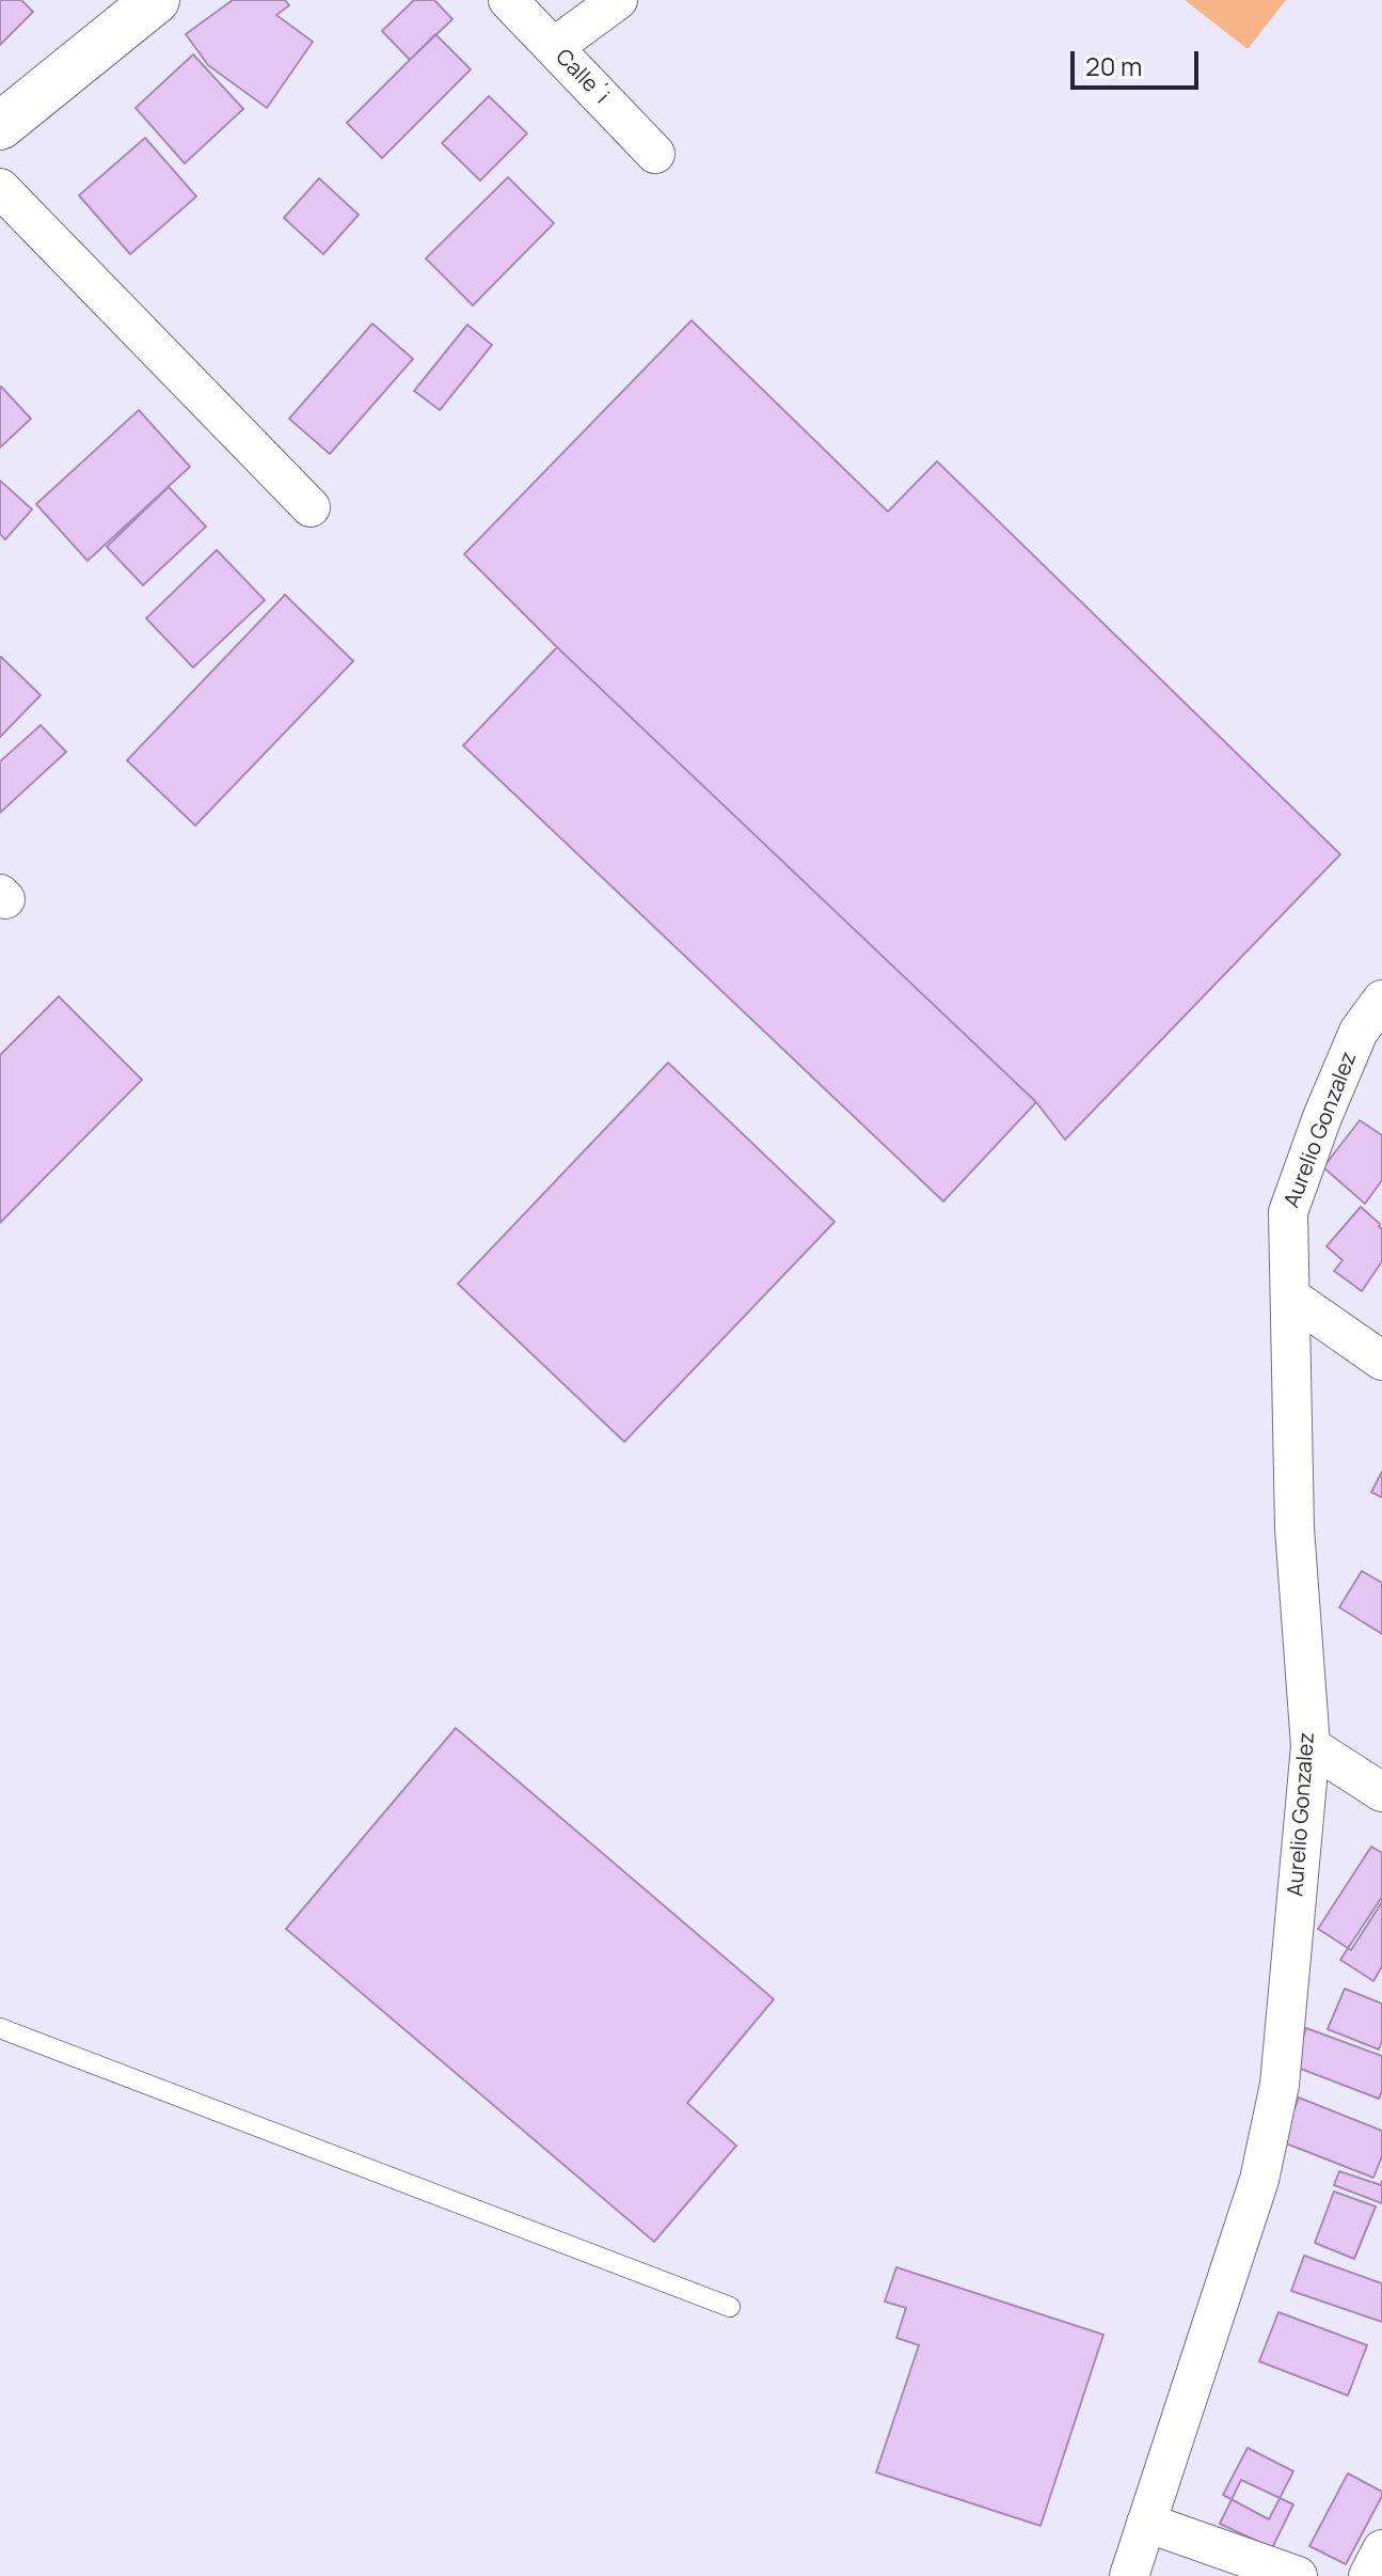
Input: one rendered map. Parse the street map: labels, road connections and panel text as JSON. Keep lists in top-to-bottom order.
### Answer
{
  "streets": {
    "street": ["Calle´i", "Aurelio Gonzalez"]
  },
  "scale_bar": "20 m"
}
